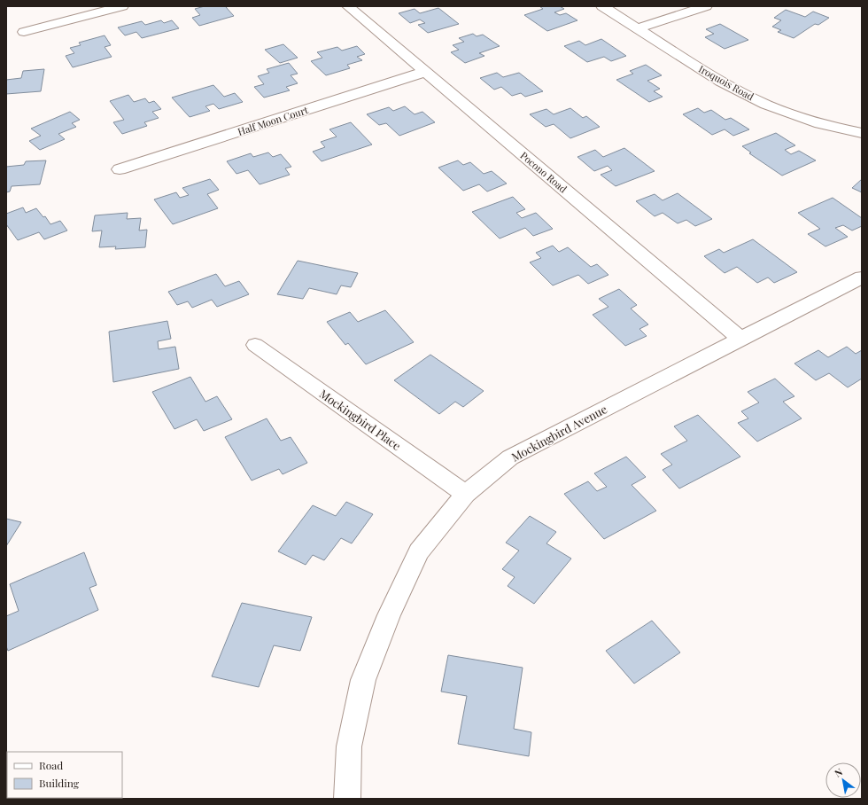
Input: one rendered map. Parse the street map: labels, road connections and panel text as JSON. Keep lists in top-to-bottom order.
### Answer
{
  "streets": {
    "street": [
      "Iroquois Road",
      "Half Moon Court",
      "Pocono Road",
      "Mockingbird Place",
      "Mockingbird Avenue"
    ]
  },
  "crossings": [
    ["Half Moon Court", "Pocono Road"],
    ["Pocono Road", "Mockingbird Avenue"],
    ["Mockingbird Place", "Mockingbird Avenue"]
  ],
  "legend": ["Road", "Building"],
  "north": "top left"
}
